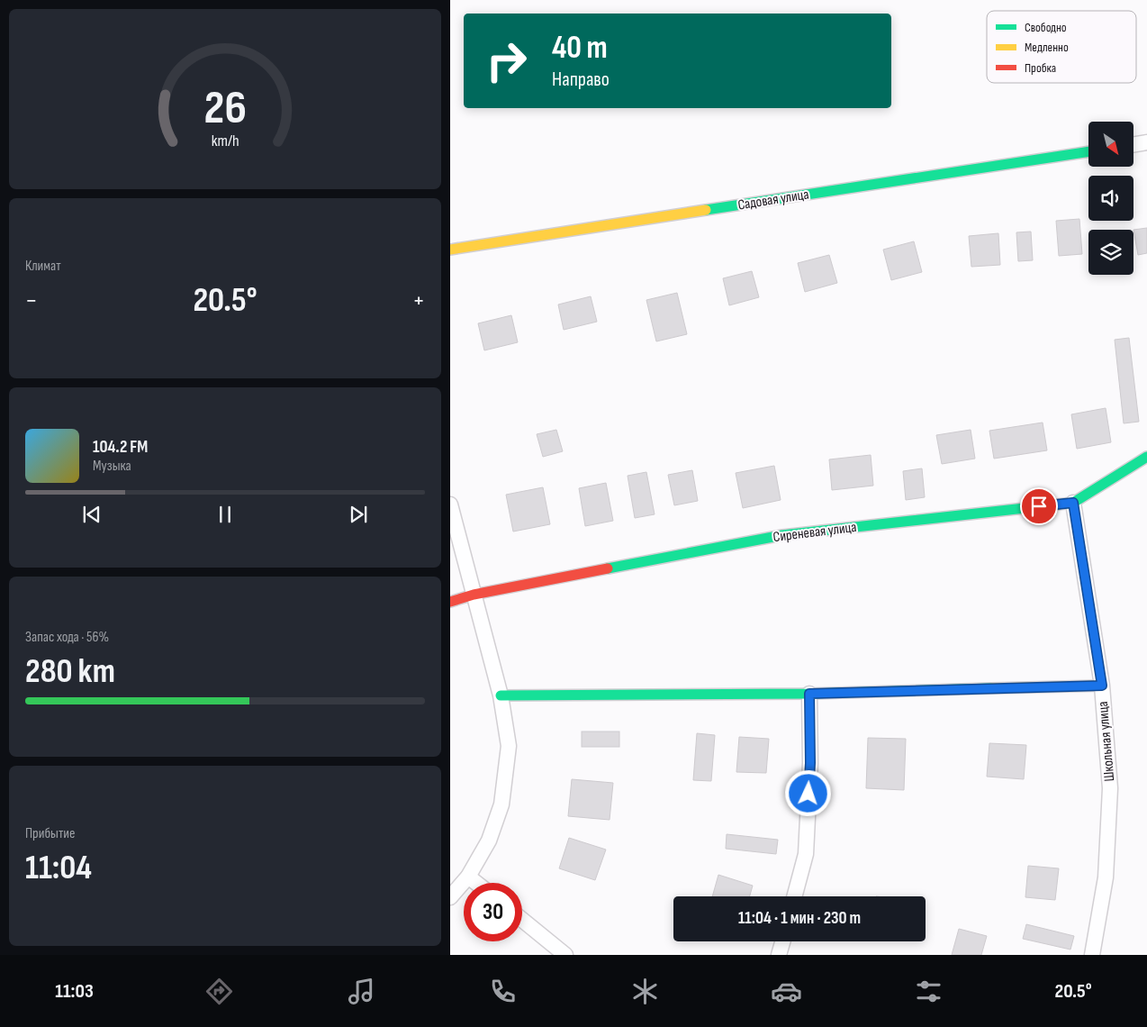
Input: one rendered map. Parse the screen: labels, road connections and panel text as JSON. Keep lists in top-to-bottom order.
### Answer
{
  "streets": {
    "street": ["Садовая улица", "Сиреневая улица", "Школьная улица"]
  },
  "crossings": [
    ["Сиреневая улица", "Школьная улица"]
  ],
  "legend": ["Свободно", "Медленно", "Пробка"],
  "north": "bottom right",
  "page": {
    "turn": ["40 m", "Направо"],
    "tile": [
      "Климат",
      ["Запас хода · 56%", "280 km"],
      ["Прибытие", "11:04"]
    ],
    "heat": ["−", "20.5°", "+"],
    "song": ["104.2 FM", "Музыка"],
    "limit": "30",
    "trip": "11:04 · 1 мин · 230 m",
    "tabs": ["11:03", "20.5°"],
    "gauge": ["26", "km/h"]
  }
}
